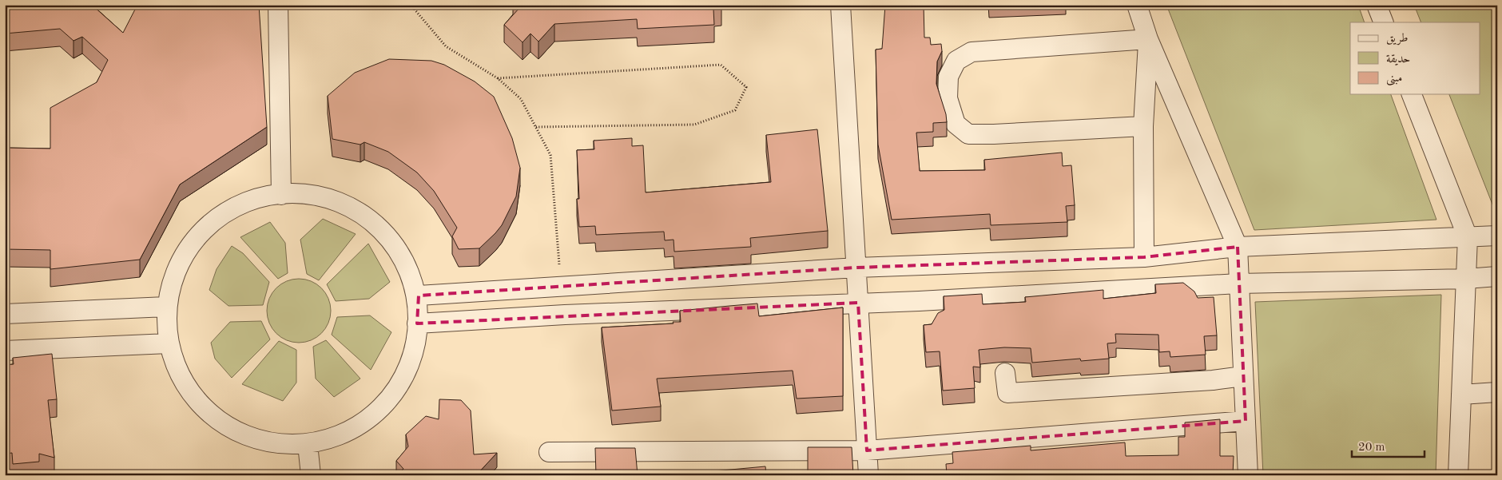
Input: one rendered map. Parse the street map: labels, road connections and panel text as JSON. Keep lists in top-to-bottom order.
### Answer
{
  "legend": ["طريق", "حديقة", "مبنى"],
  "scale_bar": "20 m"
}
